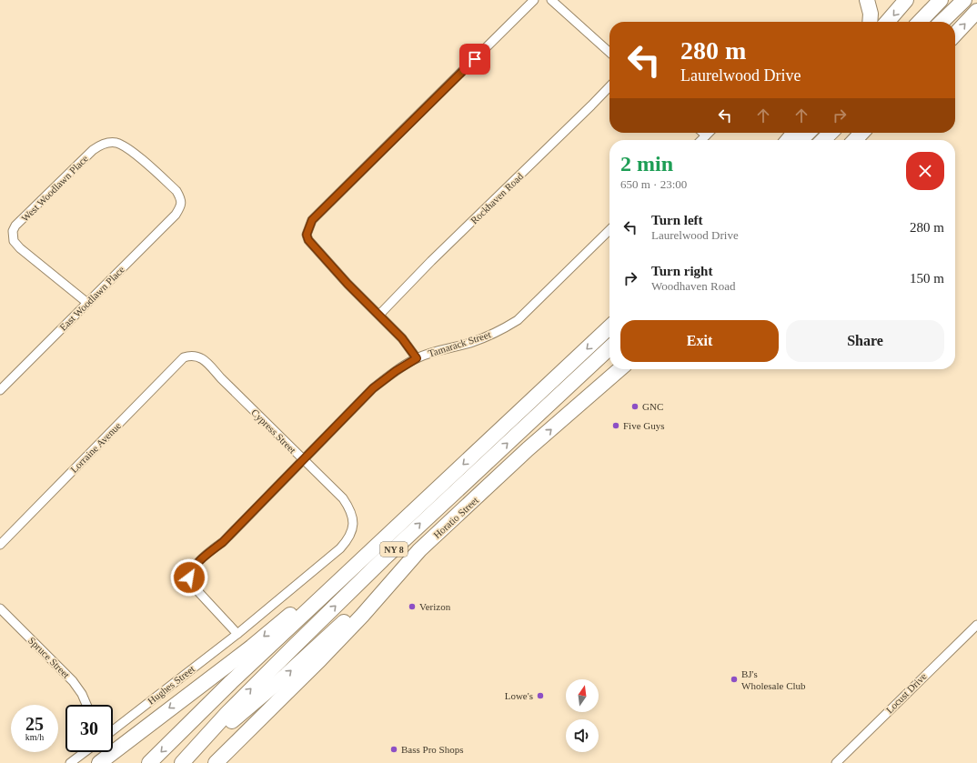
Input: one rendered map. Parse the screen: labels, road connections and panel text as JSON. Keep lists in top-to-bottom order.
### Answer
{
  "streets": {
    "highway": ["Horatio Street", "NY 8"],
    "street": [
      "West Woodlawn Place",
      "Rockhaven Road",
      "East Woodlawn Place",
      "Tamarack Street",
      "Cypress Street",
      "Lorraine Avenue",
      "Spruce Street",
      "Hughes Street",
      "Locust Drive"
    ]
  },
  "crossings": [
    ["West Woodlawn Place", "East Woodlawn Place"],
    ["Tamarack Street", "Cypress Street"],
    ["Tamarack Street", "Hughes Street"],
    ["Cypress Street", "Lorraine Avenue"],
    ["Cypress Street", "Hughes Street"]
  ],
  "places": [
    "GNC",
    "Five Guys",
    "Verizon",
    "BJ's Wholesale Club",
    "Lowe's",
    "Bass Pro Shops"
  ],
  "north": "top",
  "page": {
    "turn": ["280 m", "Laurelwood Drive"],
    "heading": ["2 min", "650 m · 23:00"],
    "list": [
      {
        "name": "Turn left",
        "note": "Laurelwood Drive",
        "value": "280 m"
      },
      {
        "name": "Turn right",
        "note": "Woodhaven Road",
        "value": "150 m"
      }
    ],
    "buttons": ["Exit", "Share"],
    "speed": "25 km/h",
    "limit": "30"
  }
}
